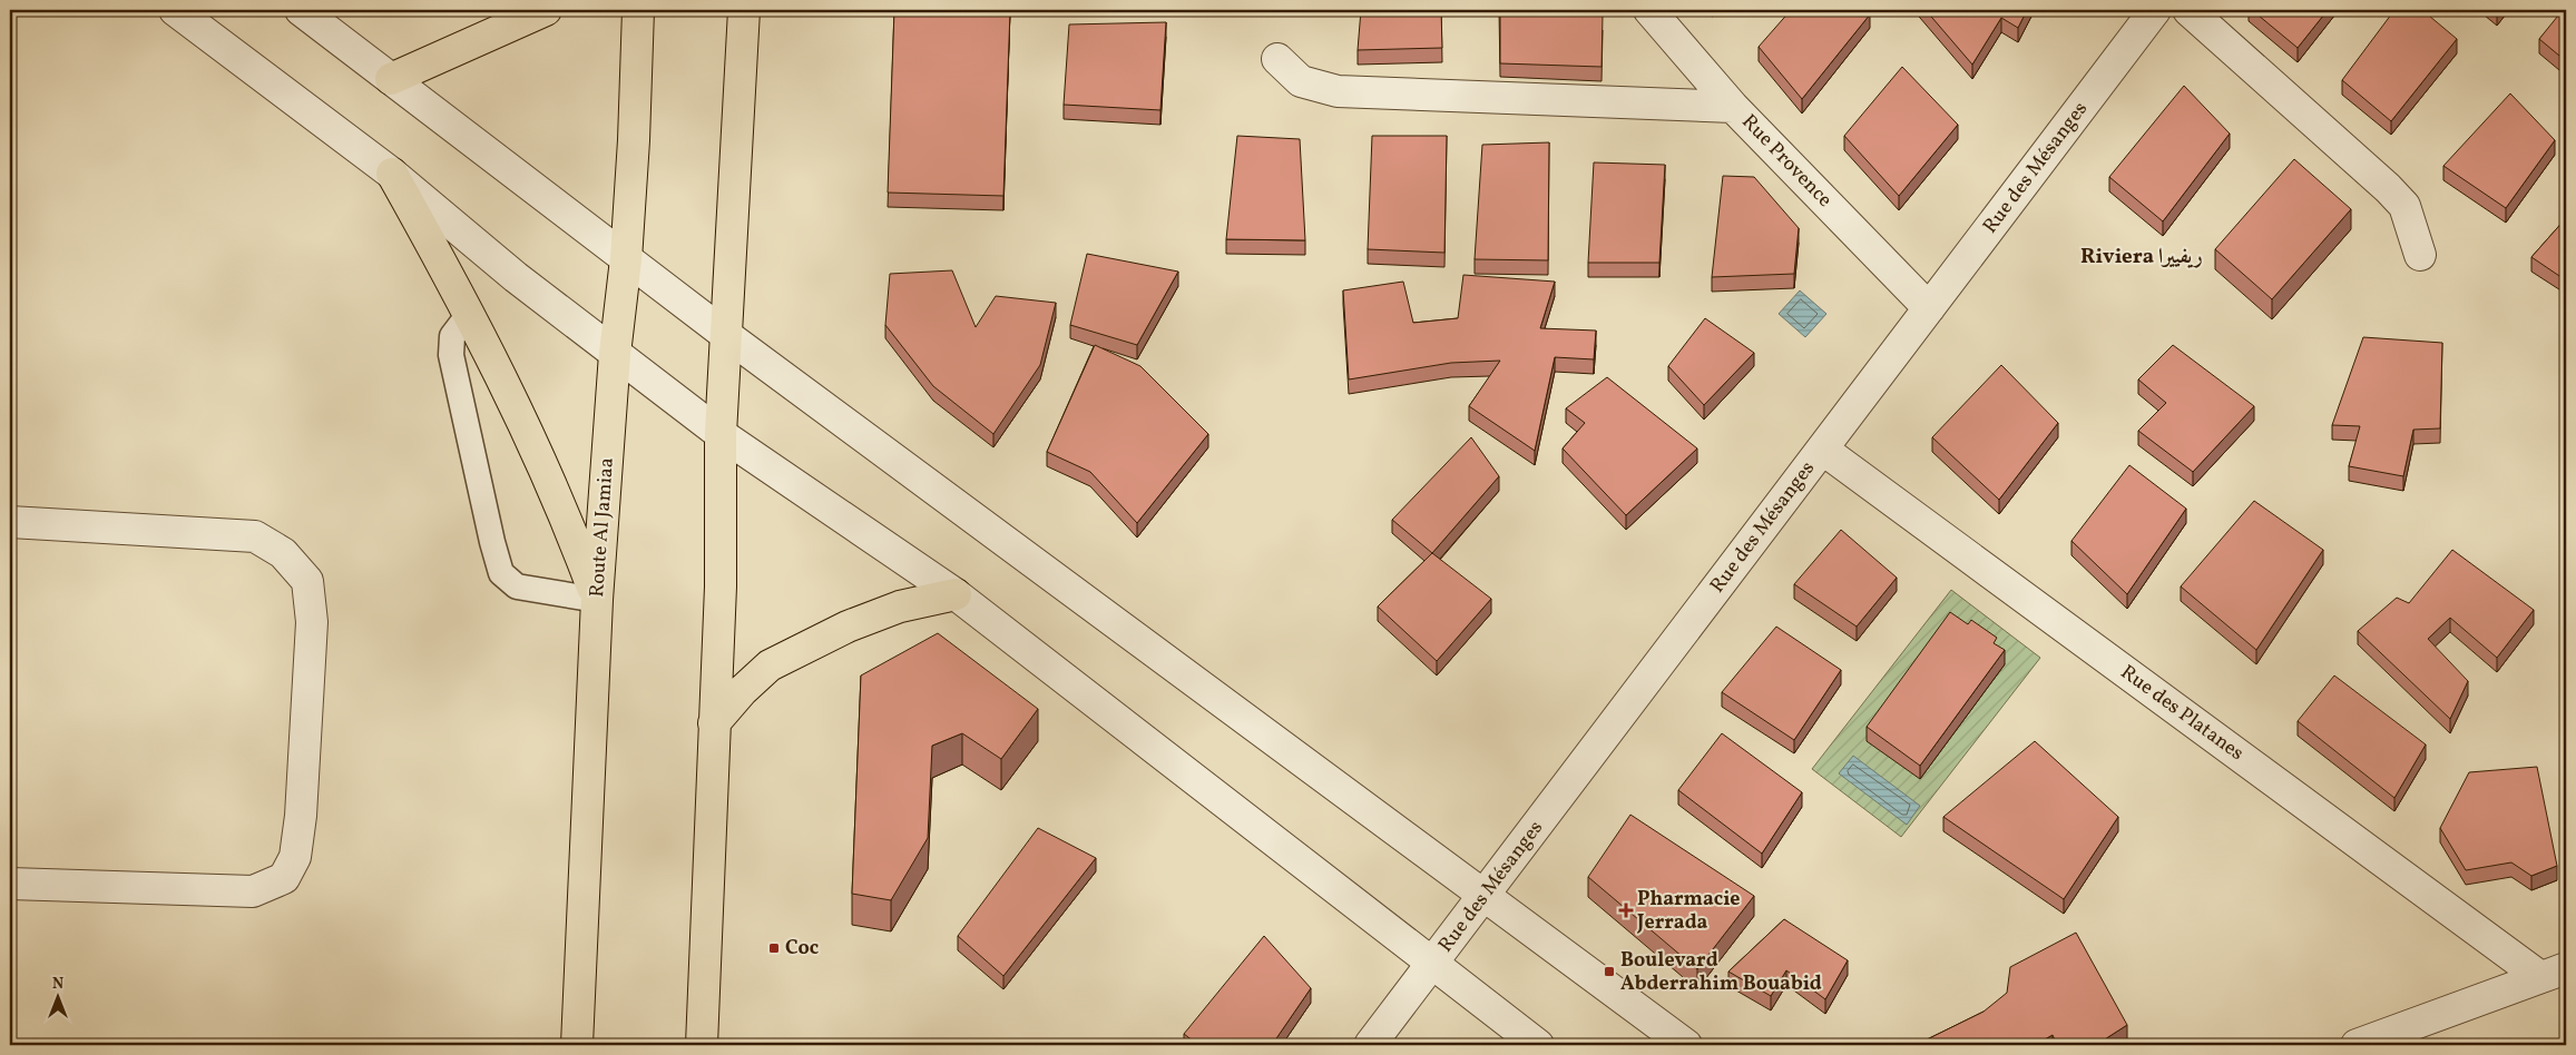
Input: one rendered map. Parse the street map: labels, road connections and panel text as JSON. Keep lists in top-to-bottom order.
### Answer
{
  "streets": {
    "main road": ["Route Al Jamiaa"],
    "street": ["Rue Provence", "Rue des Mésanges", "Rue des Platanes"]
  },
  "crossings": [
    ["Rue Provence", "Rue des Mésanges"],
    ["Rue des Mésanges", "Rue des Platanes"]
  ],
  "districts": ["Riviera ريفييرا"],
  "places": {
    "health": ["Pharmacie Jerrada"],
    "transit": ["Coc", "Boulevard Abderrahim Bouabid"]
  },
  "north": "top"
}
